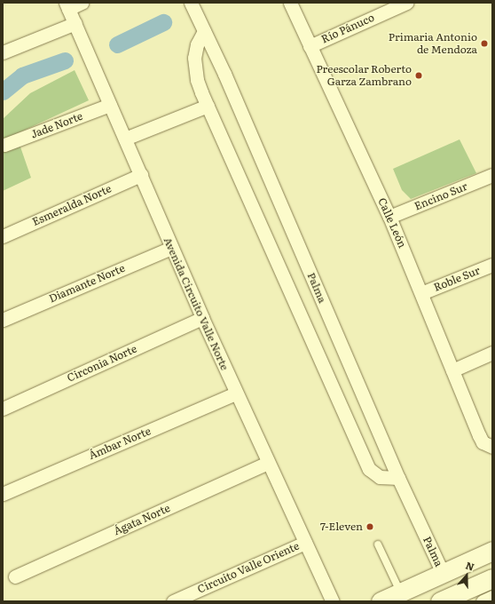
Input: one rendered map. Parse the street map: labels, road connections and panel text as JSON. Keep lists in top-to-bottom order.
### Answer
{
  "streets": {
    "street": [
      "Río Pánuco",
      "Jade Norte",
      "Encino Sur",
      "Esmeralda Norte",
      "Calle León",
      "Roble Sur",
      "Diamante Norte",
      "Palma",
      "Avenida Circuito Valle Norte",
      "Circonia Norte",
      "Ámbar Norte",
      "Ágata Norte",
      "Circuito Valle Oriente"
    ]
  },
  "crossings": [
    ["Río Pánuco", "Calle León"],
    ["Jade Norte", "Avenida Circuito Valle Norte"],
    ["Encino Sur", "Calle León"],
    ["Esmeralda Norte", "Avenida Circuito Valle Norte"],
    ["Calle León", "Roble Sur"],
    ["Diamante Norte", "Avenida Circuito Valle Norte"],
    ["Avenida Circuito Valle Norte", "Circonia Norte"],
    ["Avenida Circuito Valle Norte", "Ámbar Norte"],
    ["Avenida Circuito Valle Norte", "Ágata Norte"],
    ["Avenida Circuito Valle Norte", "Circuito Valle Oriente"]
  ],
  "places": ["Primaria Antonio de Mendoza", "Preescolar Roberto Garza Zambrano", "7-Eleven"],
  "north": "top"
}
